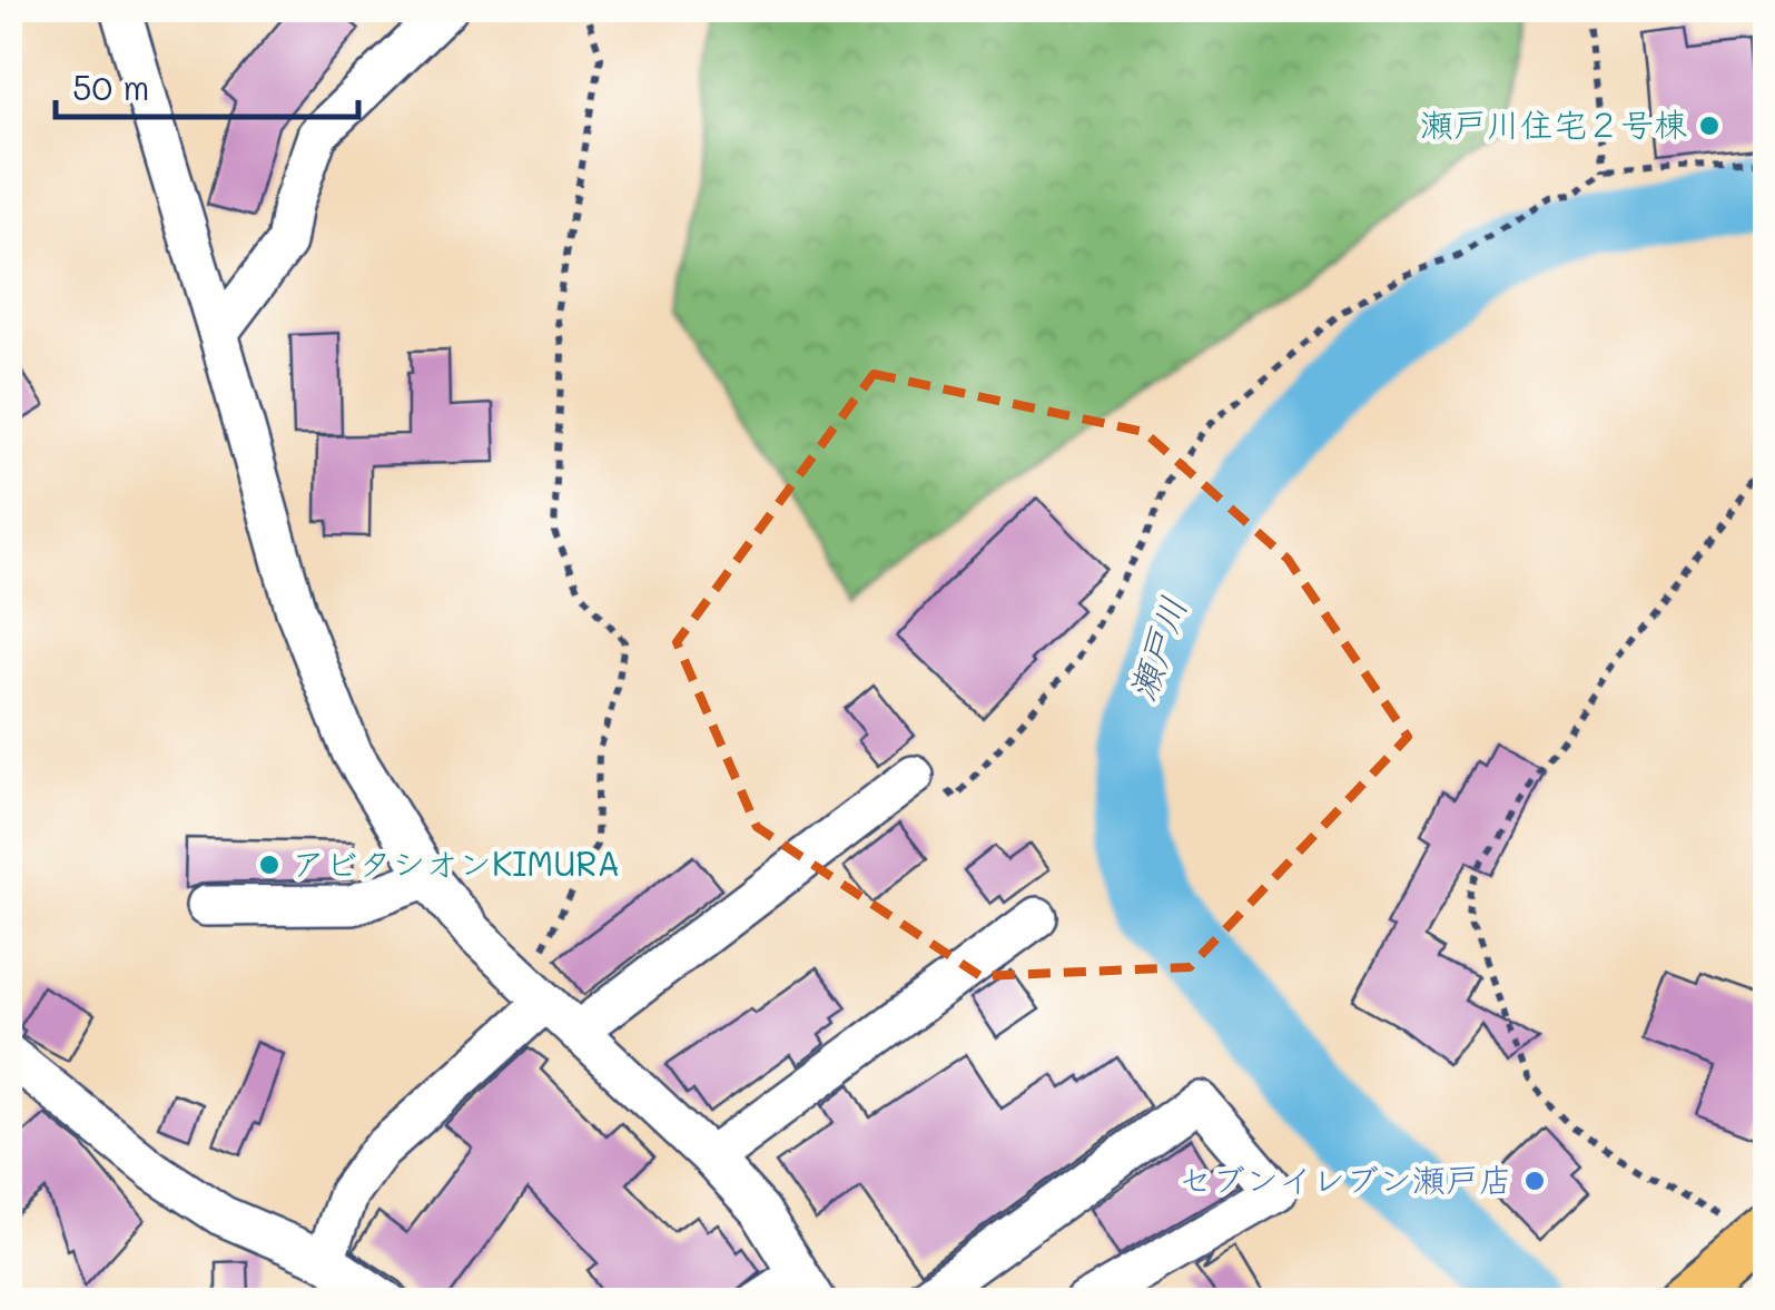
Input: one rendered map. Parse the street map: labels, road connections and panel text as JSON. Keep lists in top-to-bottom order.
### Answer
{
  "water": ["瀬戸川"],
  "places": ["瀬戸川住宅２号棟", "アビタシオンKIMURA", "セブンイレブン瀬戸店"],
  "scale_bar": "50 m"
}
